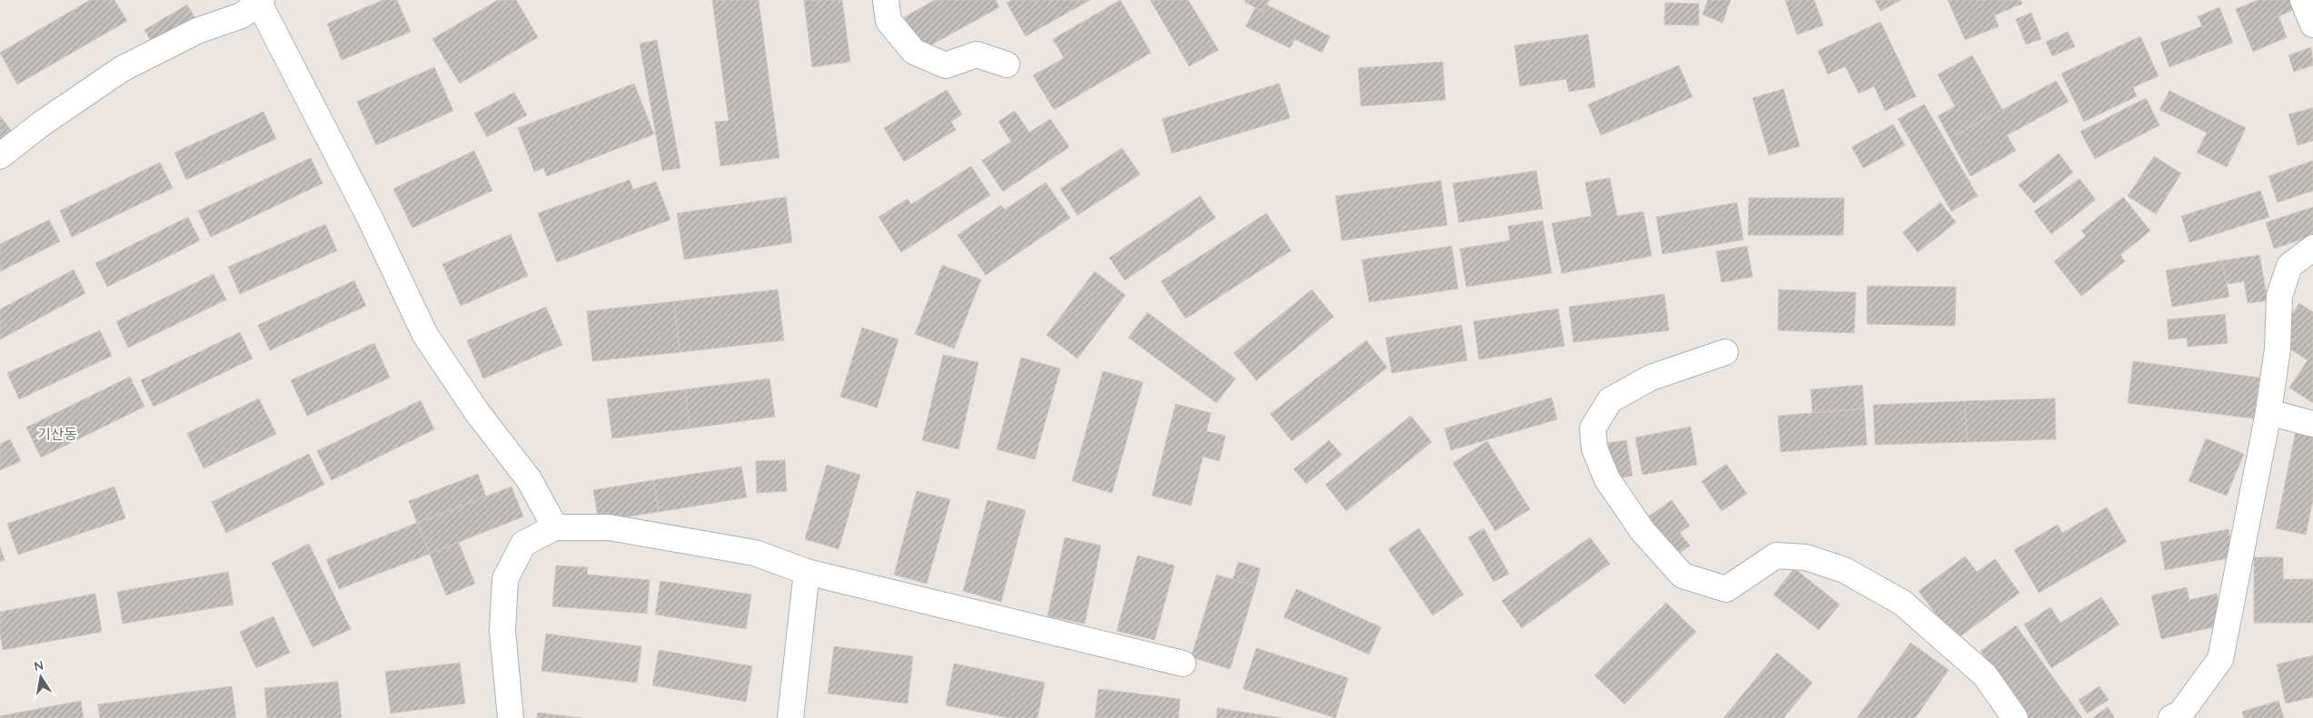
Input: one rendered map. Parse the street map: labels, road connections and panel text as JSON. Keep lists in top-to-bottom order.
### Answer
{
  "districts": ["기산동"],
  "north": "top"
}
